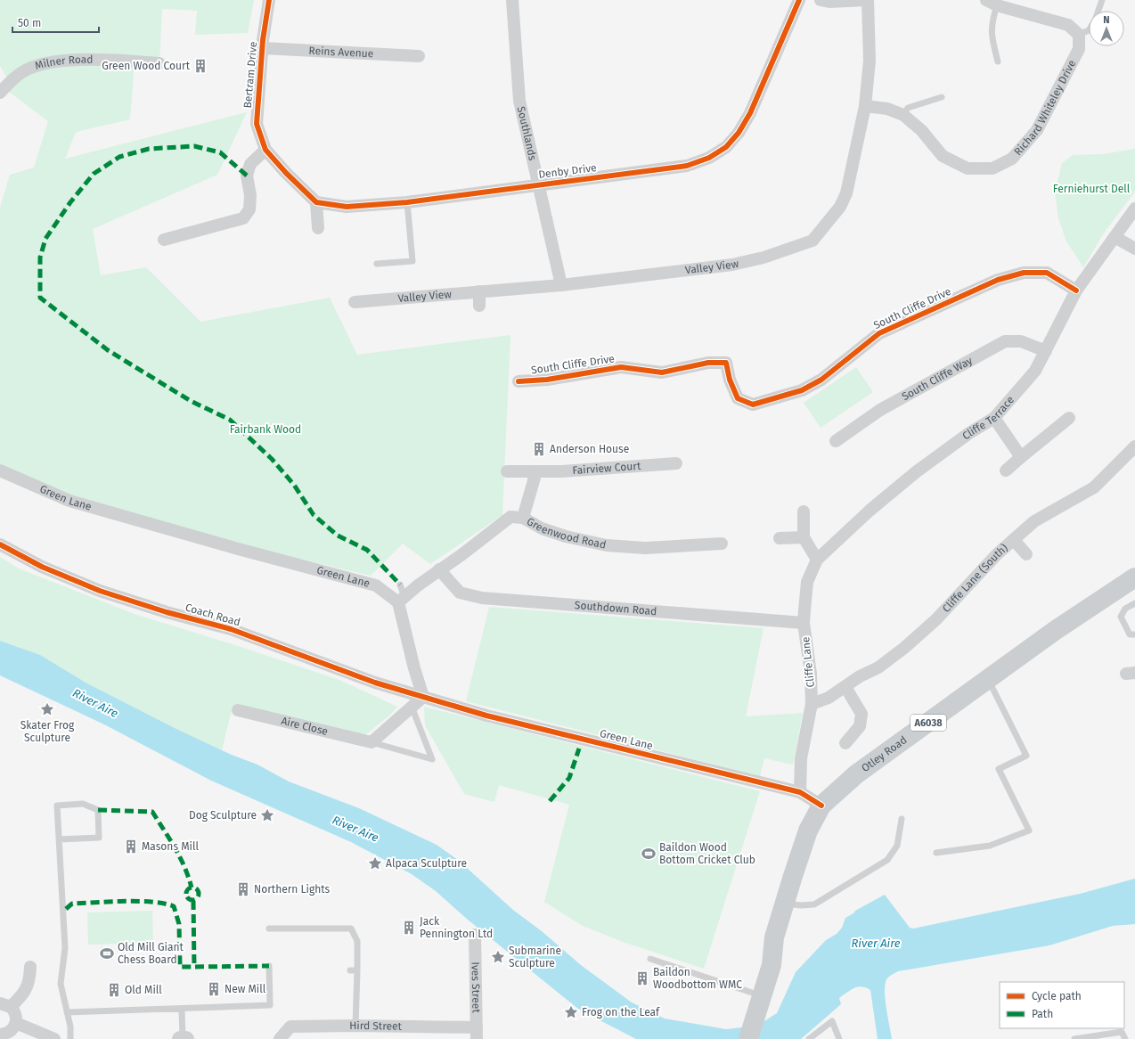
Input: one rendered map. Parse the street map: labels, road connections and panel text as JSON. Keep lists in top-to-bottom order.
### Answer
{
  "streets": {
    "main road": ["A6038", "Otley Road"],
    "street": [
      "Reins Avenue",
      "Milner Road",
      "Bertram Drive",
      "Richard Whiteley Drive",
      "Southlands",
      "Denby Drive",
      "Valley View",
      "South Cliffe Drive",
      "South Cliffe Way",
      "Cliffe Terrace",
      "Fairview Court",
      "Green Lane",
      "Greenwood Road",
      "Cliffe Lane (South)",
      "Southdown Road",
      "Coach Road",
      "Cliffe Lane",
      "Aire Close",
      "Ives Street",
      "Hird Street"
    ]
  },
  "crossings": [
    ["Reins Avenue", "Bertram Drive"],
    ["Richard Whiteley Drive", "Valley View"],
    ["Southlands", "Denby Drive"],
    ["Southlands", "Valley View"],
    ["South Cliffe Drive", "Cliffe Terrace"],
    ["South Cliffe Way", "Cliffe Terrace"],
    ["Cliffe Terrace", "Cliffe Lane"],
    ["Green Lane", "Greenwood Road"],
    ["Green Lane", "Coach Road"],
    ["Green Lane", "Cliffe Lane"],
    ["Green Lane", "Otley Road"],
    ["Greenwood Road", "Southdown Road"],
    ["Cliffe Lane (South)", "Cliffe Lane"],
    ["Southdown Road", "Cliffe Lane"],
    ["Ives Street", "Hird Street"]
  ],
  "water": ["River Aire"],
  "parks": ["Ferniehurst Dell", "Fairbank Wood"],
  "places": {
    "building": [
      "Green Wood Court",
      "Anderson House",
      "Masons Mill",
      "Northern Lights",
      "Jack Pennington Ltd",
      "Baildon Woodbottom WMC",
      "New Mill",
      "Old Mill"
    ],
    "place": [
      "Skater Frog Sculpture",
      "Dog Sculpture",
      "Alpaca Sculpture",
      "Submarine Sculpture",
      "Frog on the Leaf"
    ],
    "sports": ["Baildon Wood Bottom Cricket Club", "Old Mill Giant Chess Board"]
  },
  "legend": ["Cycle path", "Path"],
  "scale_bar": "50 m",
  "north": "top"
}
